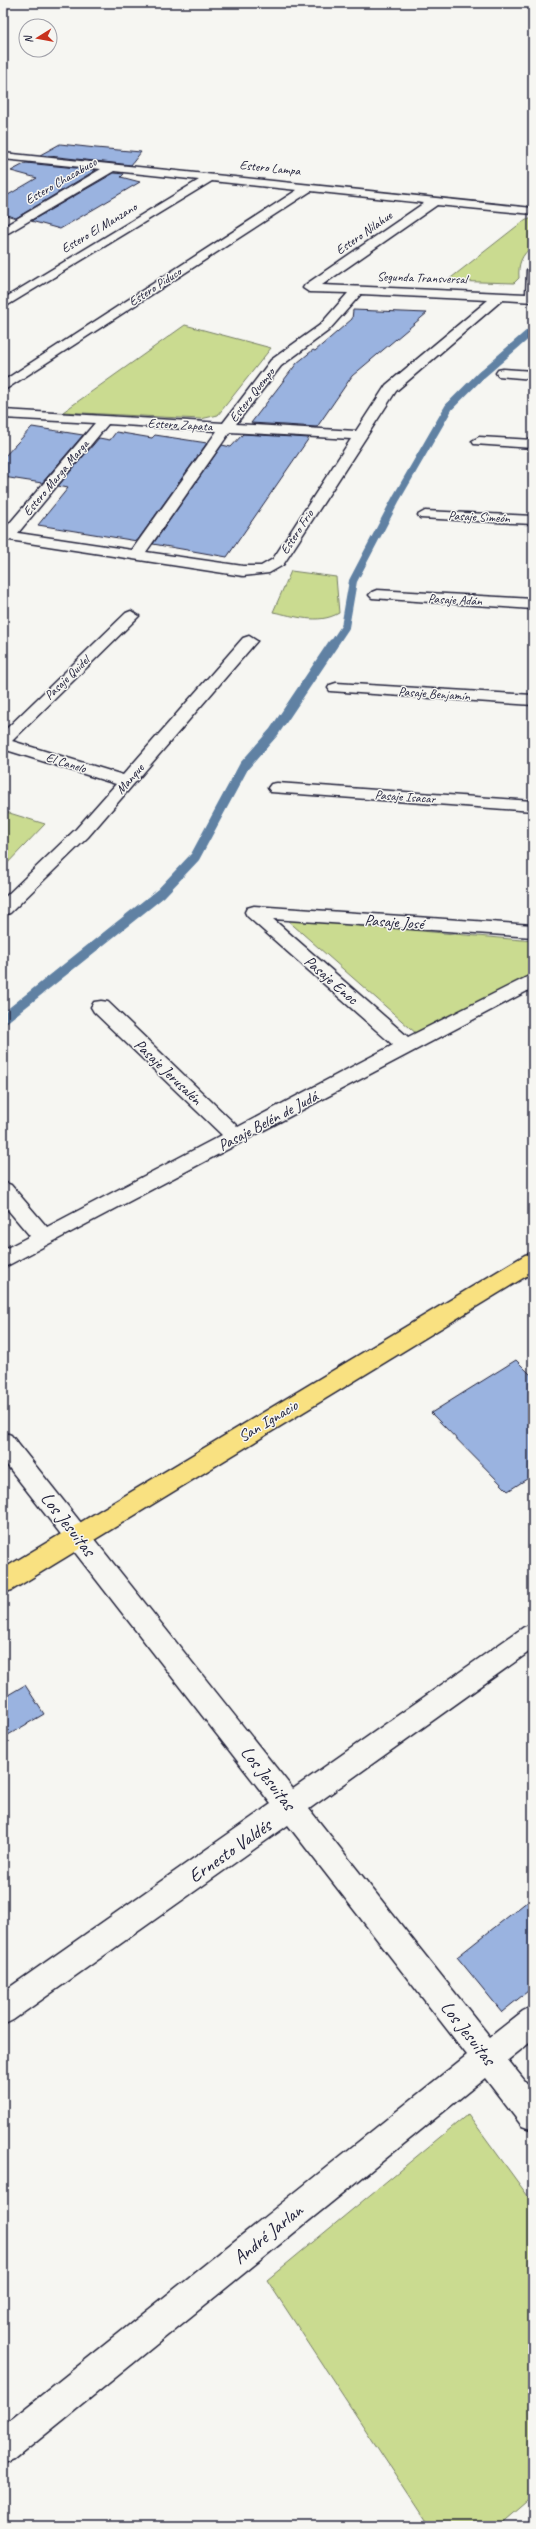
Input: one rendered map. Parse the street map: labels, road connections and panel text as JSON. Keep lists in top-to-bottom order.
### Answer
{
  "streets": {
    "main road": ["San Ignacio"],
    "street": [
      "Estero Lampa",
      "Estero Chacabuco",
      "Estero El Manzano",
      "Estero Nilahue",
      "Segunda Transversal",
      "Estero Piduco",
      "Estero Quempo",
      "Estero Zapata",
      "Estero Marga Marga",
      "Pasaje Simeón",
      "Estero Frio",
      "Pasaje Adán",
      "Pasaje Quidel",
      "Pasaje Benjamín",
      "El Canelo",
      "Manque",
      "Pasaje Isacar",
      "Pasaje José",
      "Pasaje Enoc",
      "Pasaje Jerusalén",
      "Pasaje Belén de Judá",
      "Los Jesuitas",
      "Ernesto Valdés",
      "André Jarlan"
    ]
  },
  "crossings": [
    ["Estero Lampa", "Estero Chacabuco"],
    ["Estero Lampa", "Estero El Manzano"],
    ["Estero Lampa", "Estero Nilahue"],
    ["Estero Lampa", "Estero Piduco"],
    ["Estero Nilahue", "Segunda Transversal"],
    ["Segunda Transversal", "Estero Quempo"],
    ["Segunda Transversal", "Estero Frio"],
    ["Estero Quempo", "Estero Zapata"],
    ["Estero Quempo", "Estero Frio"],
    ["Estero Zapata", "Estero Marga Marga"],
    ["Estero Zapata", "Estero Frio"],
    ["Estero Marga Marga", "Estero Frio"],
    ["El Canelo", "Manque"],
    ["Pasaje José", "Pasaje Enoc"],
    ["Pasaje Enoc", "Pasaje Belén de Judá"],
    ["Pasaje Jerusalén", "Pasaje Belén de Judá"],
    ["San Ignacio", "Los Jesuitas"],
    ["Los Jesuitas", "Ernesto Valdés"],
    ["Los Jesuitas", "André Jarlan"]
  ],
  "north": "left"
}
